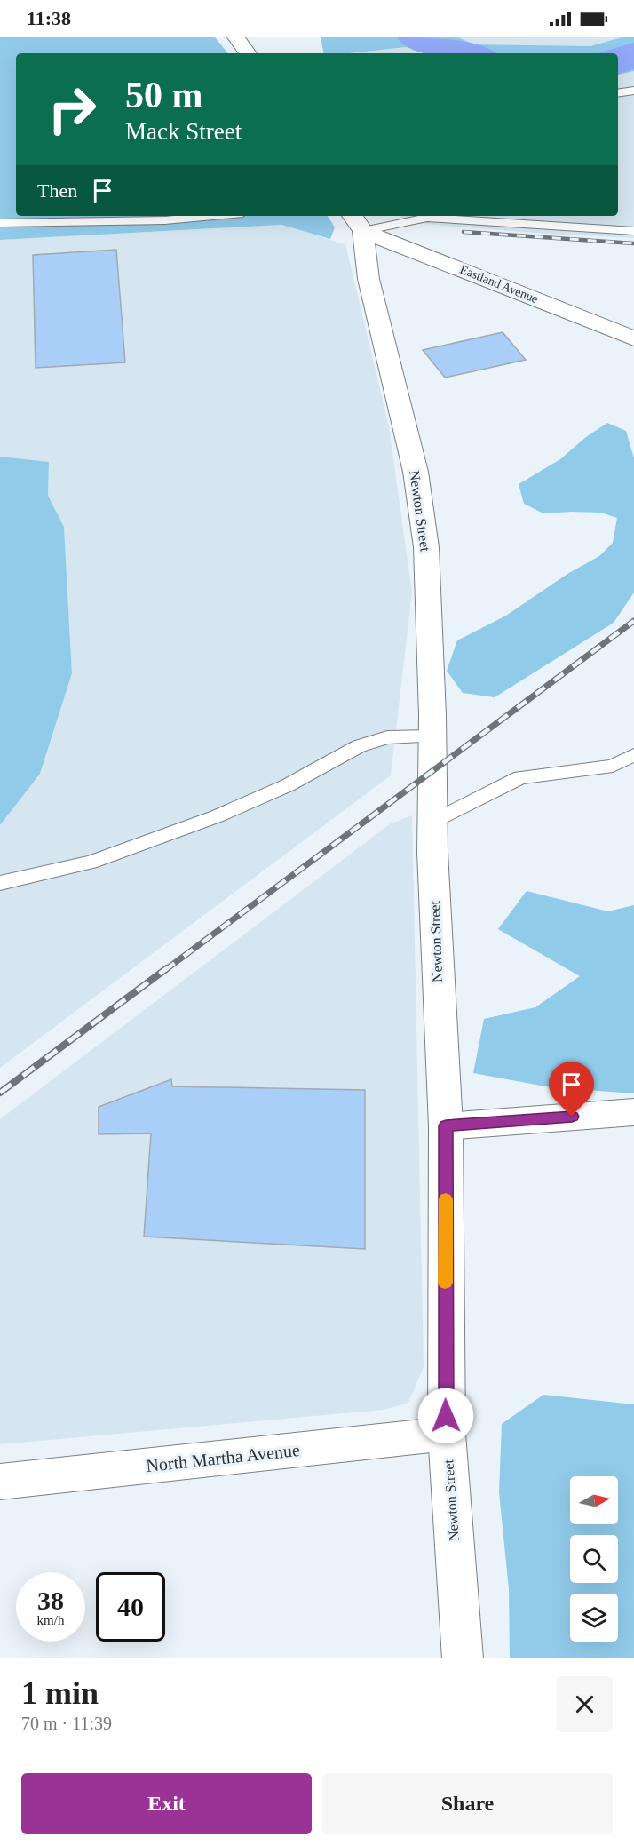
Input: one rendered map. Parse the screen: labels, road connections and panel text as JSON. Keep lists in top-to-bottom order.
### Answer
{
  "streets": {
    "street": ["Eastland Avenue", "Newton Street", "North Martha Avenue"]
  },
  "crossings": [
    ["Eastland Avenue", "Newton Street"],
    ["Newton Street", "North Martha Avenue"]
  ],
  "north": "right",
  "page": {
    "status": "11:38",
    "turn": ["50 m", "Mack Street"],
    "then": "Then",
    "speed": "38 km/h",
    "limit": "40",
    "heading": ["1 min", "70 m · 11:39"],
    "buttons": ["Exit", "Share"]
  }
}
